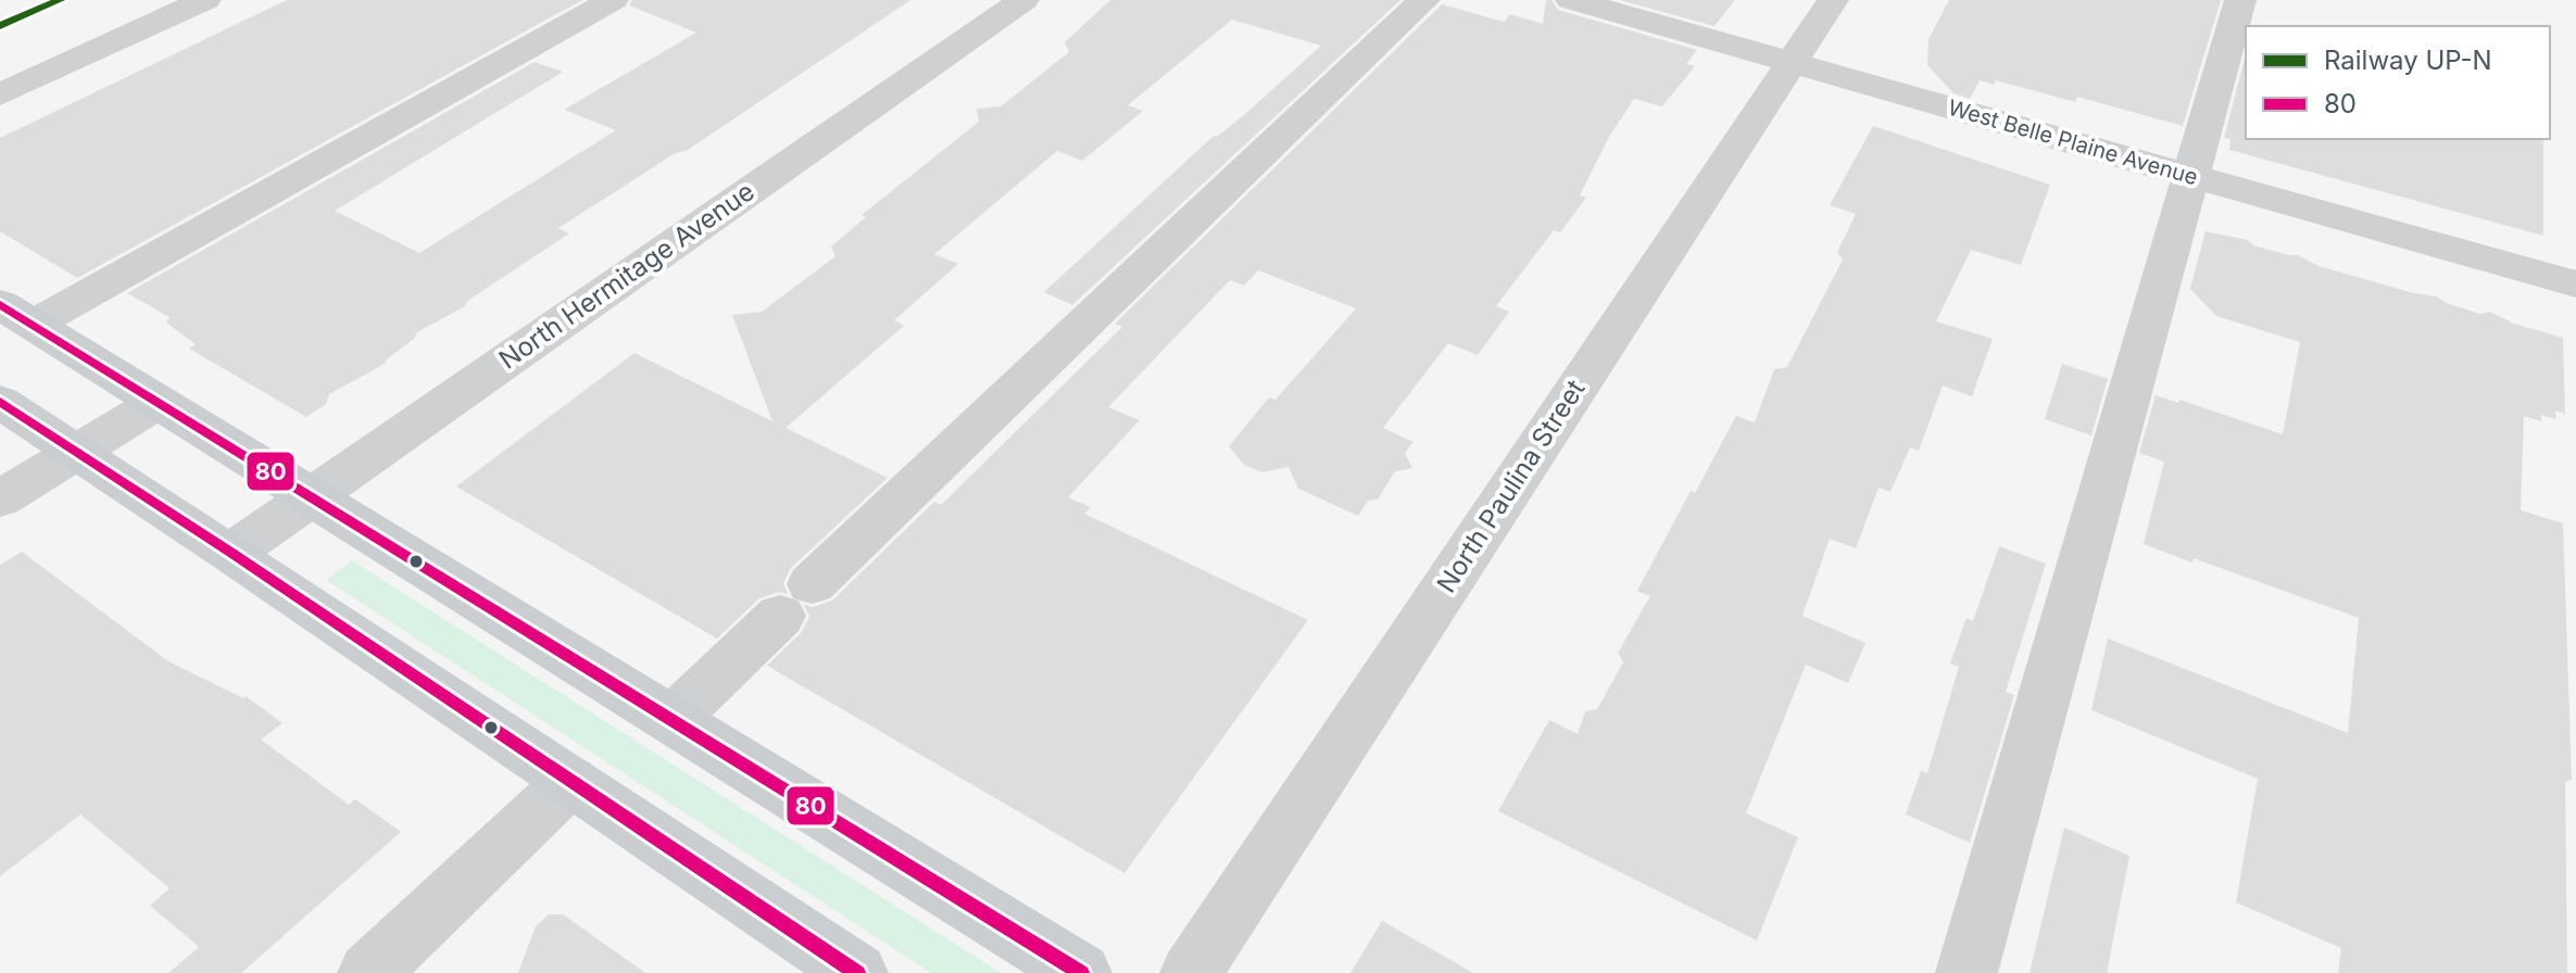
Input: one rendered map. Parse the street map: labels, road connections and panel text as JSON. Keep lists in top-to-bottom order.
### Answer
{
  "streets": {
    "street": ["West Belle Plaine Avenue", "North Hermitage Avenue", "North Paulina Street"]
  },
  "crossings": [
    ["West Belle Plaine Avenue", "North Paulina Street"]
  ],
  "lines": ["rail line UP-N", "transit line 80"],
  "legend": ["Railway UP-N", "80"]
}
